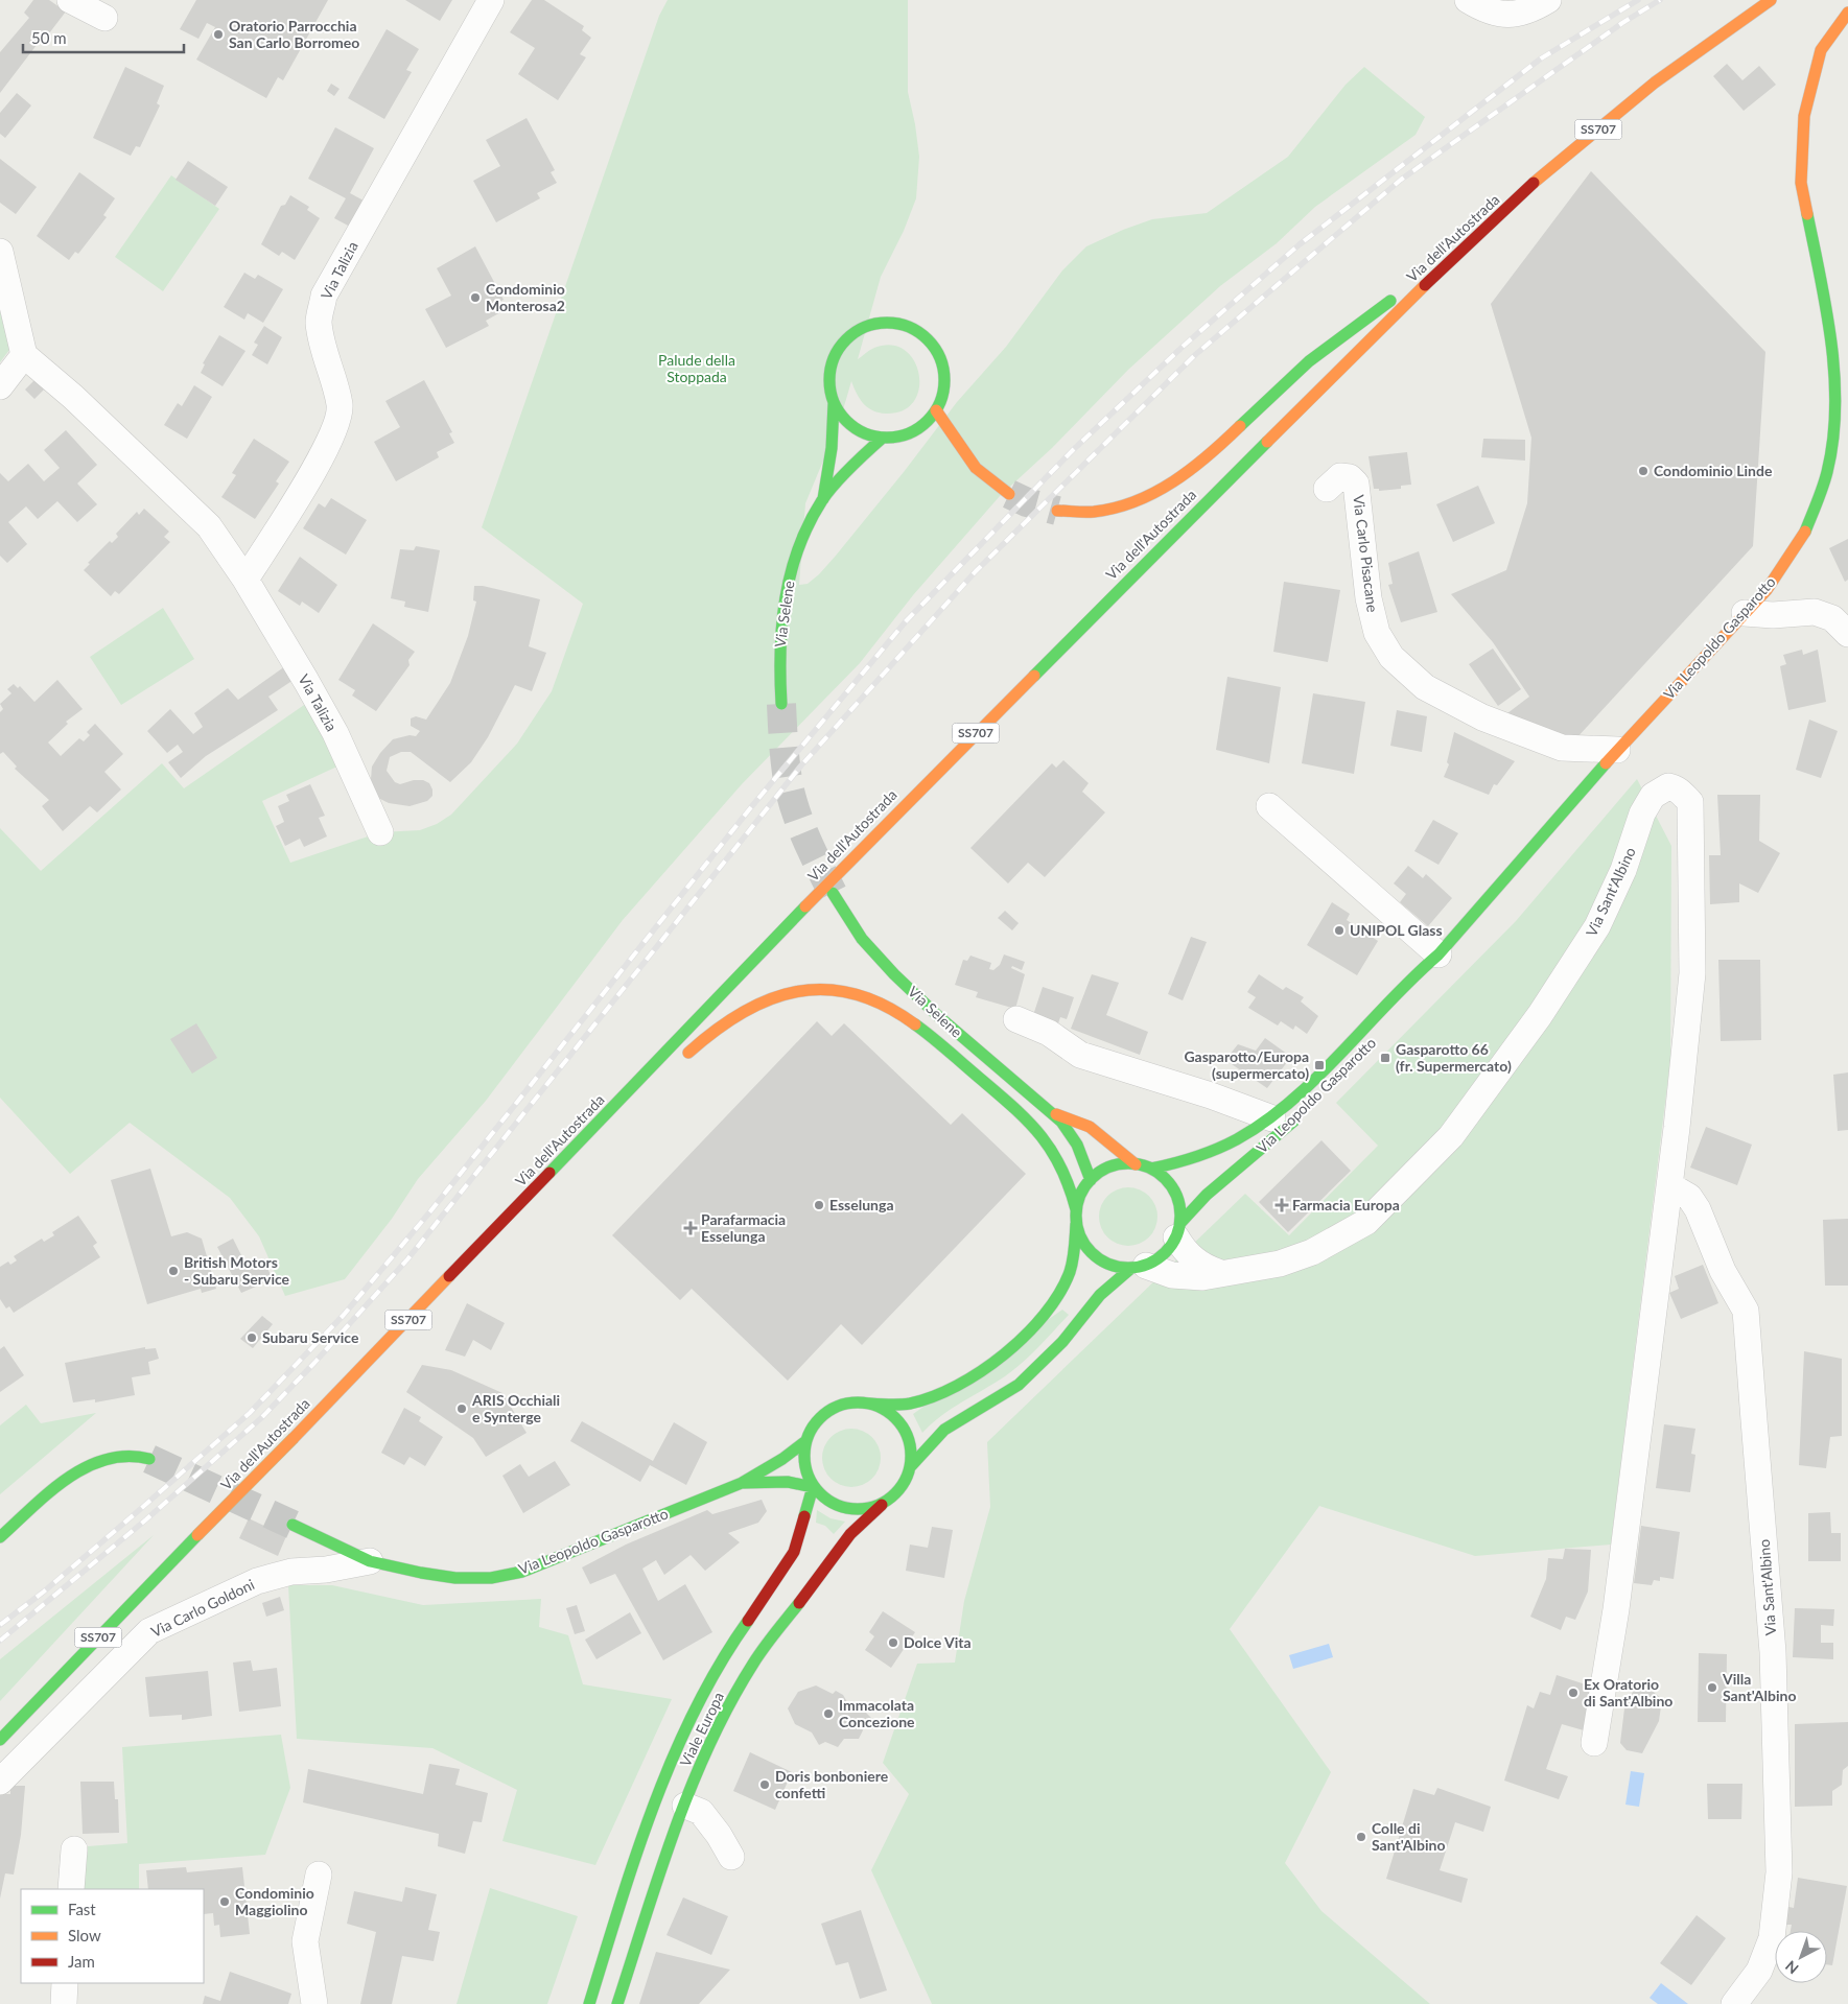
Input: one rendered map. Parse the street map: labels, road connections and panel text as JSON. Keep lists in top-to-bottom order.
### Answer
{
  "streets": {
    "main road": [
      "SS707",
      "Via dell'Autostrada",
      "Via Selene",
      "Via Leopoldo Gasparotto",
      "Viale Europa"
    ],
    "street": [
      "Via Talizia",
      "Via Carlo Pisacane",
      "Via Sant'Albino",
      "Via Carlo Goldoni"
    ]
  },
  "crossings": [
    ["Via Carlo Pisacane", "Via Leopoldo Gasparotto"],
    ["Via Selene", "Via Leopoldo Gasparotto"],
    ["Via Selene", "Via Sant'Albino"],
    ["Via Leopoldo Gasparotto", "Via Sant'Albino"],
    ["Via Leopoldo Gasparotto", "Via Carlo Goldoni"],
    ["Via Leopoldo Gasparotto", "Viale Europa"]
  ],
  "parks": ["Palude della Stoppada"],
  "places": {
    "other": [
      "Oratorio Parrocchia San Carlo Borromeo",
      "Condominio Monterosa2",
      "Condominio Linde",
      "UNIPOL Glass",
      "Esselunga",
      "British Motors - Subaru Service",
      "Subaru Service",
      "ARIS Occhiali e Synterge",
      "Dolce Vita",
      "Villa Sant'Albino",
      "Ex Oratorio di Sant'Albino",
      "Immacolata Concezione",
      "Doris bonboniere confetti",
      "Colle di Sant'Albino",
      "Condominio Maggiolino"
    ],
    "transit": ["Gasparotto 66 (fr. Supermercato)", "Gasparotto/Europa (supermercato)"],
    "health": ["Farmacia Europa", "Parafarmacia Esselunga"]
  },
  "legend": ["Fast", "Slow", "Jam"],
  "scale_bar": "50 m",
  "north": "bottom left"
}
